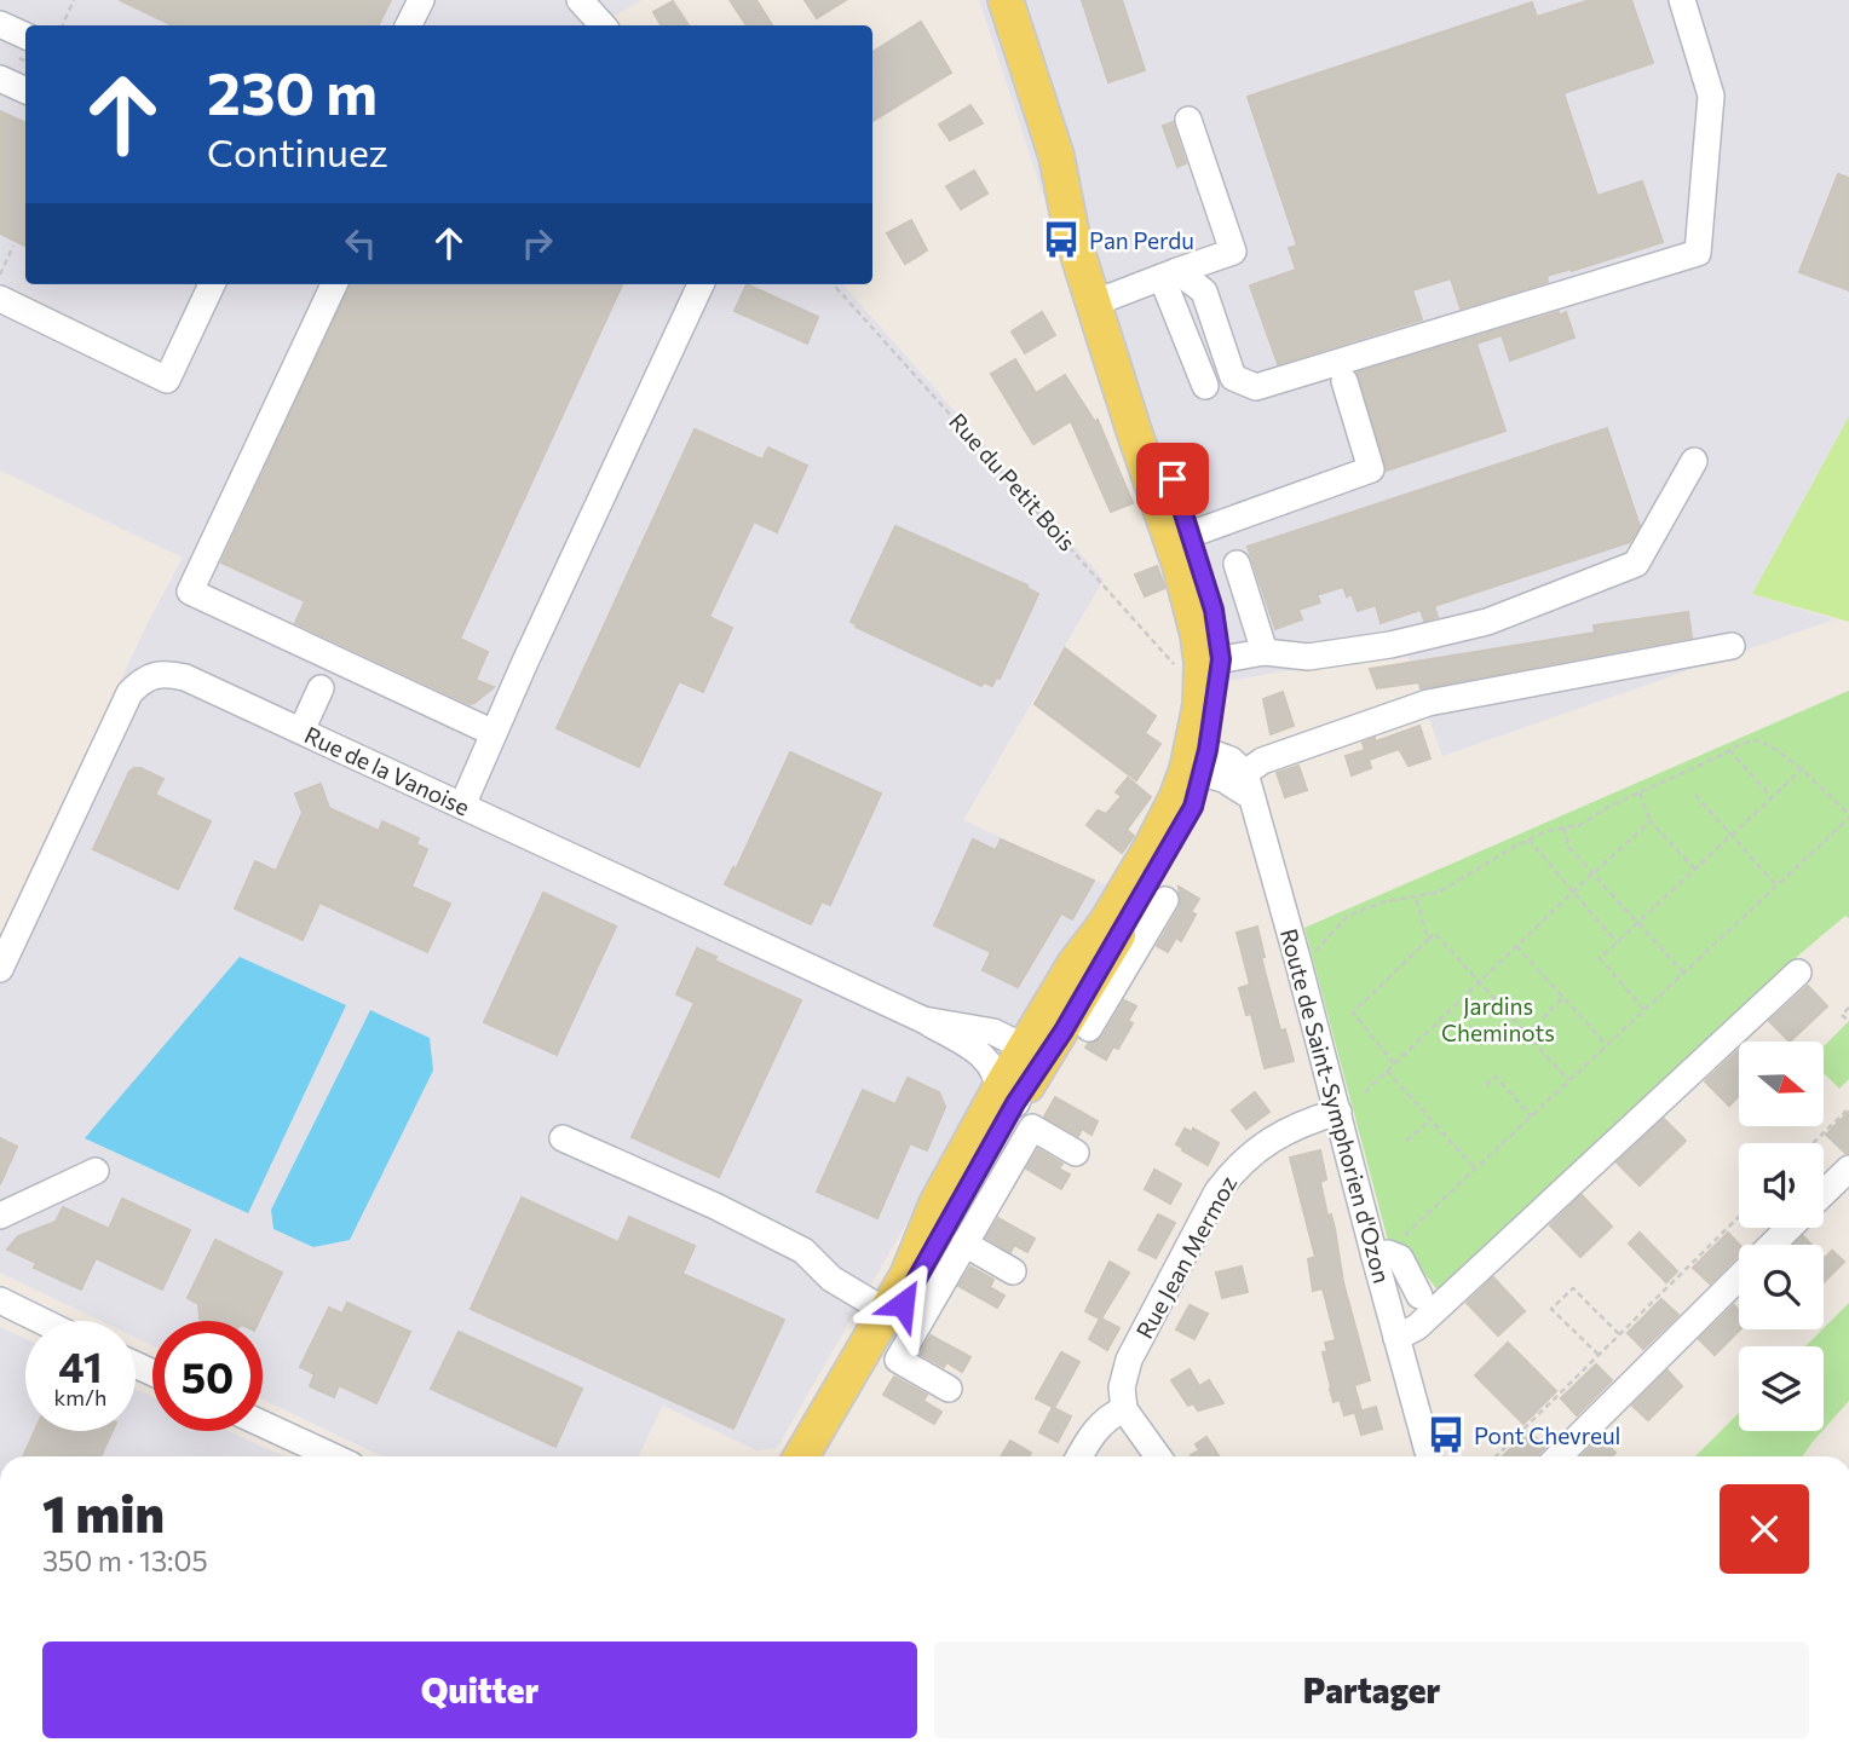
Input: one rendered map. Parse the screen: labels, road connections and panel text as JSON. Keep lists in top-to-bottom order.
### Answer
{
  "streets": {
    "street": ["Rue de la Vanoise", "Route de Saint-Symphorien d'Ozon", "Rue Jean Mermoz"],
    "path": ["Rue du Petit Bois"]
  },
  "crossings": [
    ["Route de Saint-Symphorien d'Ozon", "Rue Jean Mermoz"]
  ],
  "parks": ["Jardins Cheminots"],
  "places": {
    "bus stop": ["Pan Perdu", "Pont Chevreul"]
  },
  "north": "right",
  "page": {
    "turn": ["230 m", "Continuez"],
    "speed": "41 km/h",
    "limit": "50",
    "heading": ["1 min", "350 m · 13:05"],
    "buttons": ["Quitter", "Partager"]
  }
}
